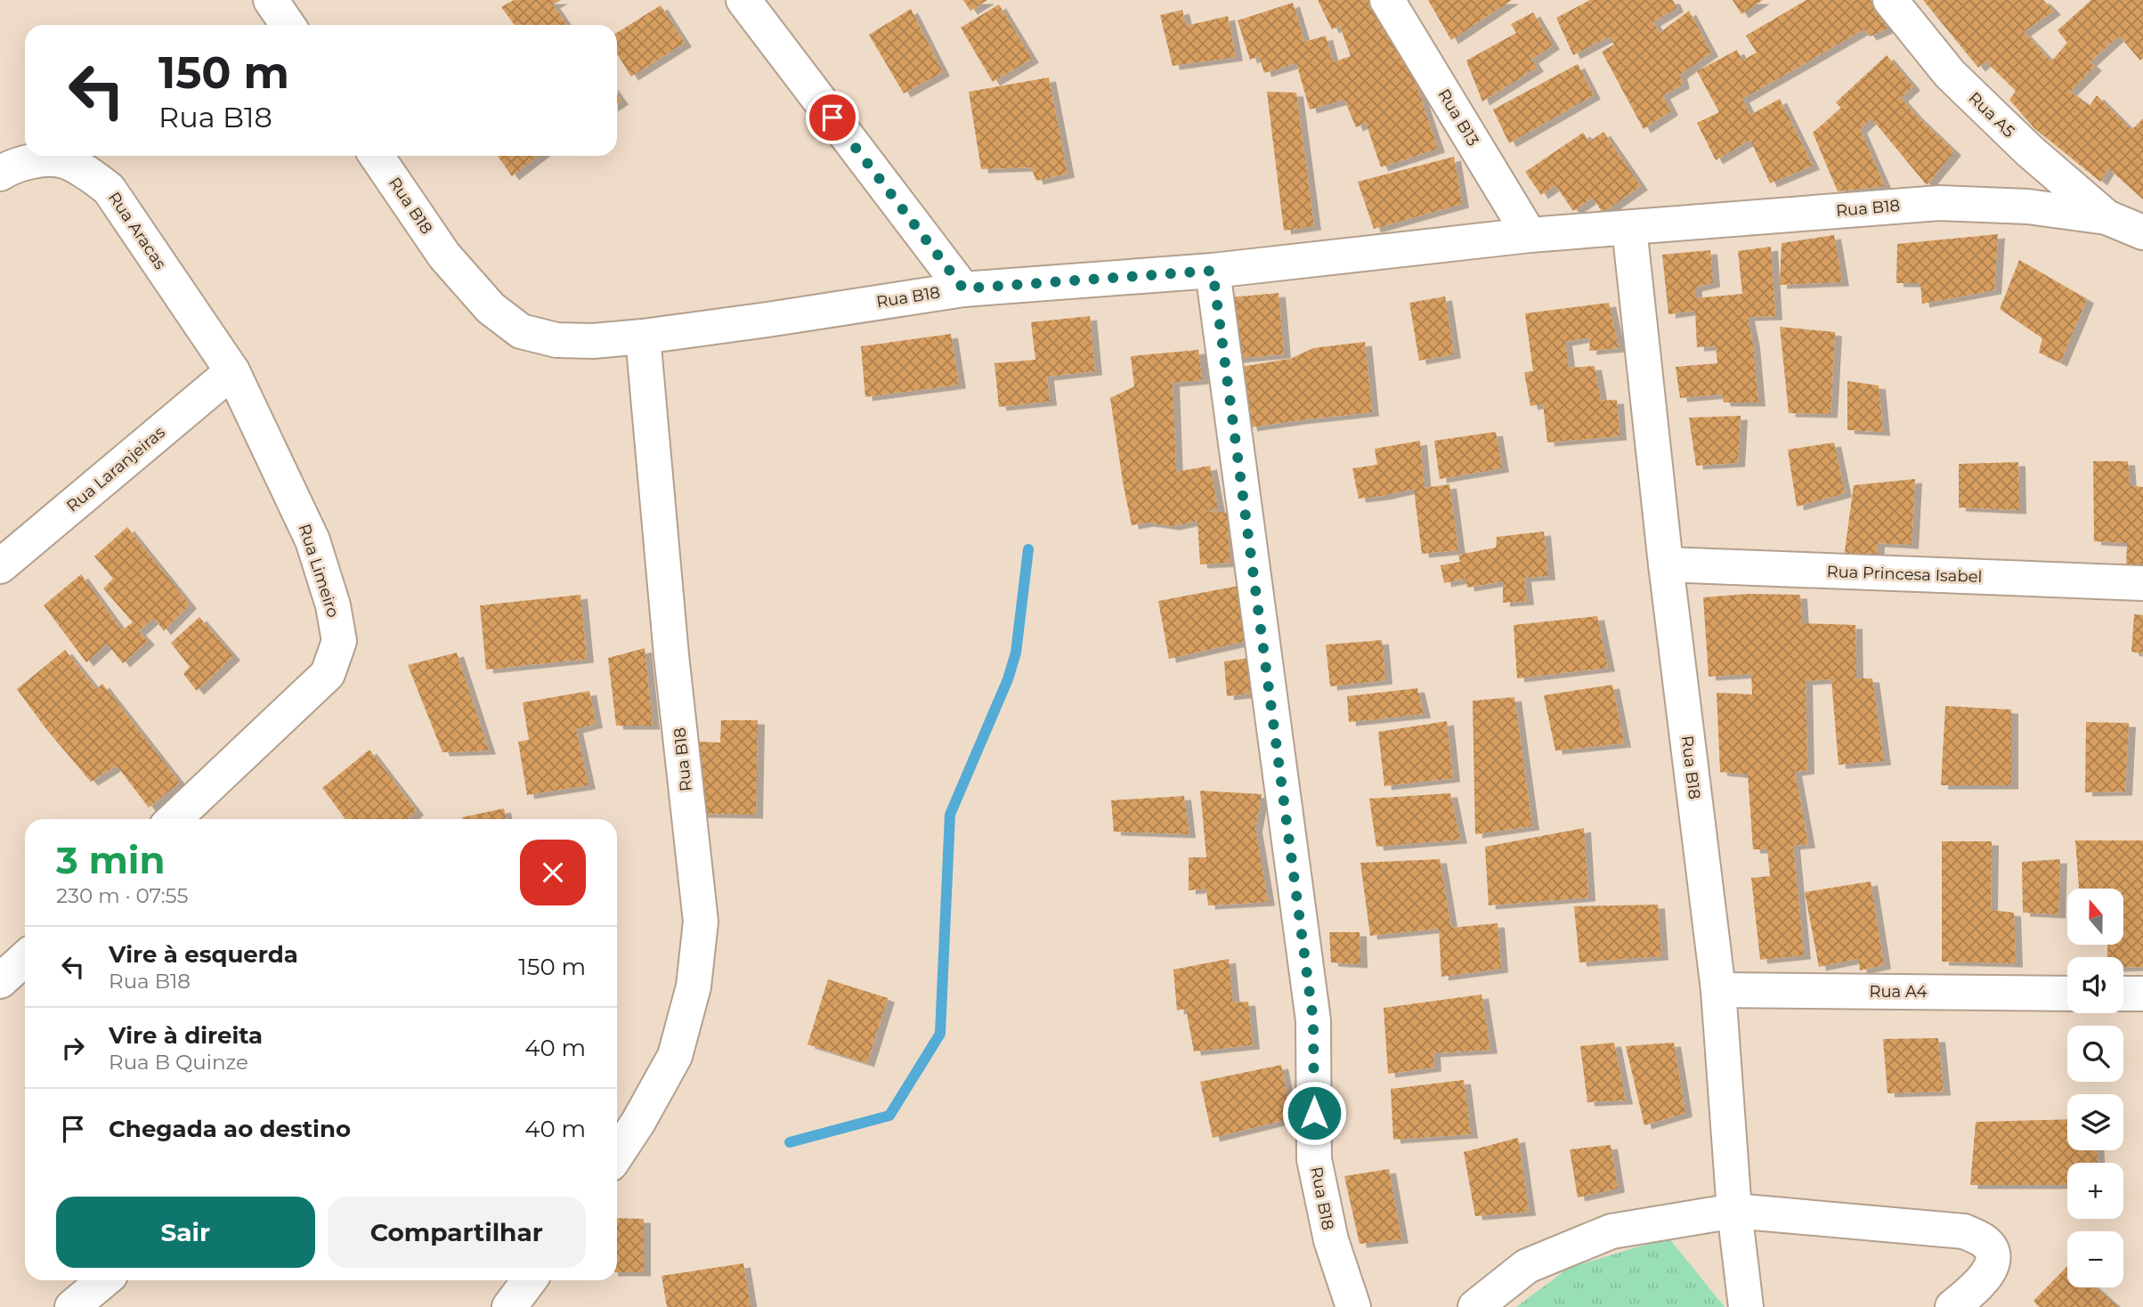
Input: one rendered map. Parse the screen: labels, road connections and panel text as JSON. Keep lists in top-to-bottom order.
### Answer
{
  "streets": {
    "street": [
      "Rua A5",
      "Rua B13",
      "Rua B18",
      "Rua Aracas",
      "Rua Laranjeiras",
      "Rua Limeiro",
      "Rua Princesa Isabel",
      "Rua A4"
    ]
  },
  "crossings": [
    ["Rua A5", "Rua B18"],
    ["Rua B13", "Rua B18"],
    ["Rua B18", "Rua Princesa Isabel"],
    ["Rua B18", "Rua A4"],
    ["Rua Aracas", "Rua Laranjeiras"],
    ["Rua Aracas", "Rua Limeiro"],
    ["Rua Laranjeiras", "Rua Limeiro"]
  ],
  "north": "top",
  "page": {
    "turn": ["150 m", "Rua B18"],
    "heading": ["3 min", "230 m · 07:55"],
    "map_buttons": ["+", "−"],
    "list": [
      {
        "name": "Vire à esquerda",
        "note": "Rua B18",
        "value": "150 m"
      },
      {
        "name": "Vire à direita",
        "note": "Rua B Quinze",
        "value": "40 m"
      },
      {
        "name": "Chegada ao destino",
        "value": "40 m"
      }
    ],
    "buttons": ["Sair", "Compartilhar"]
  }
}
